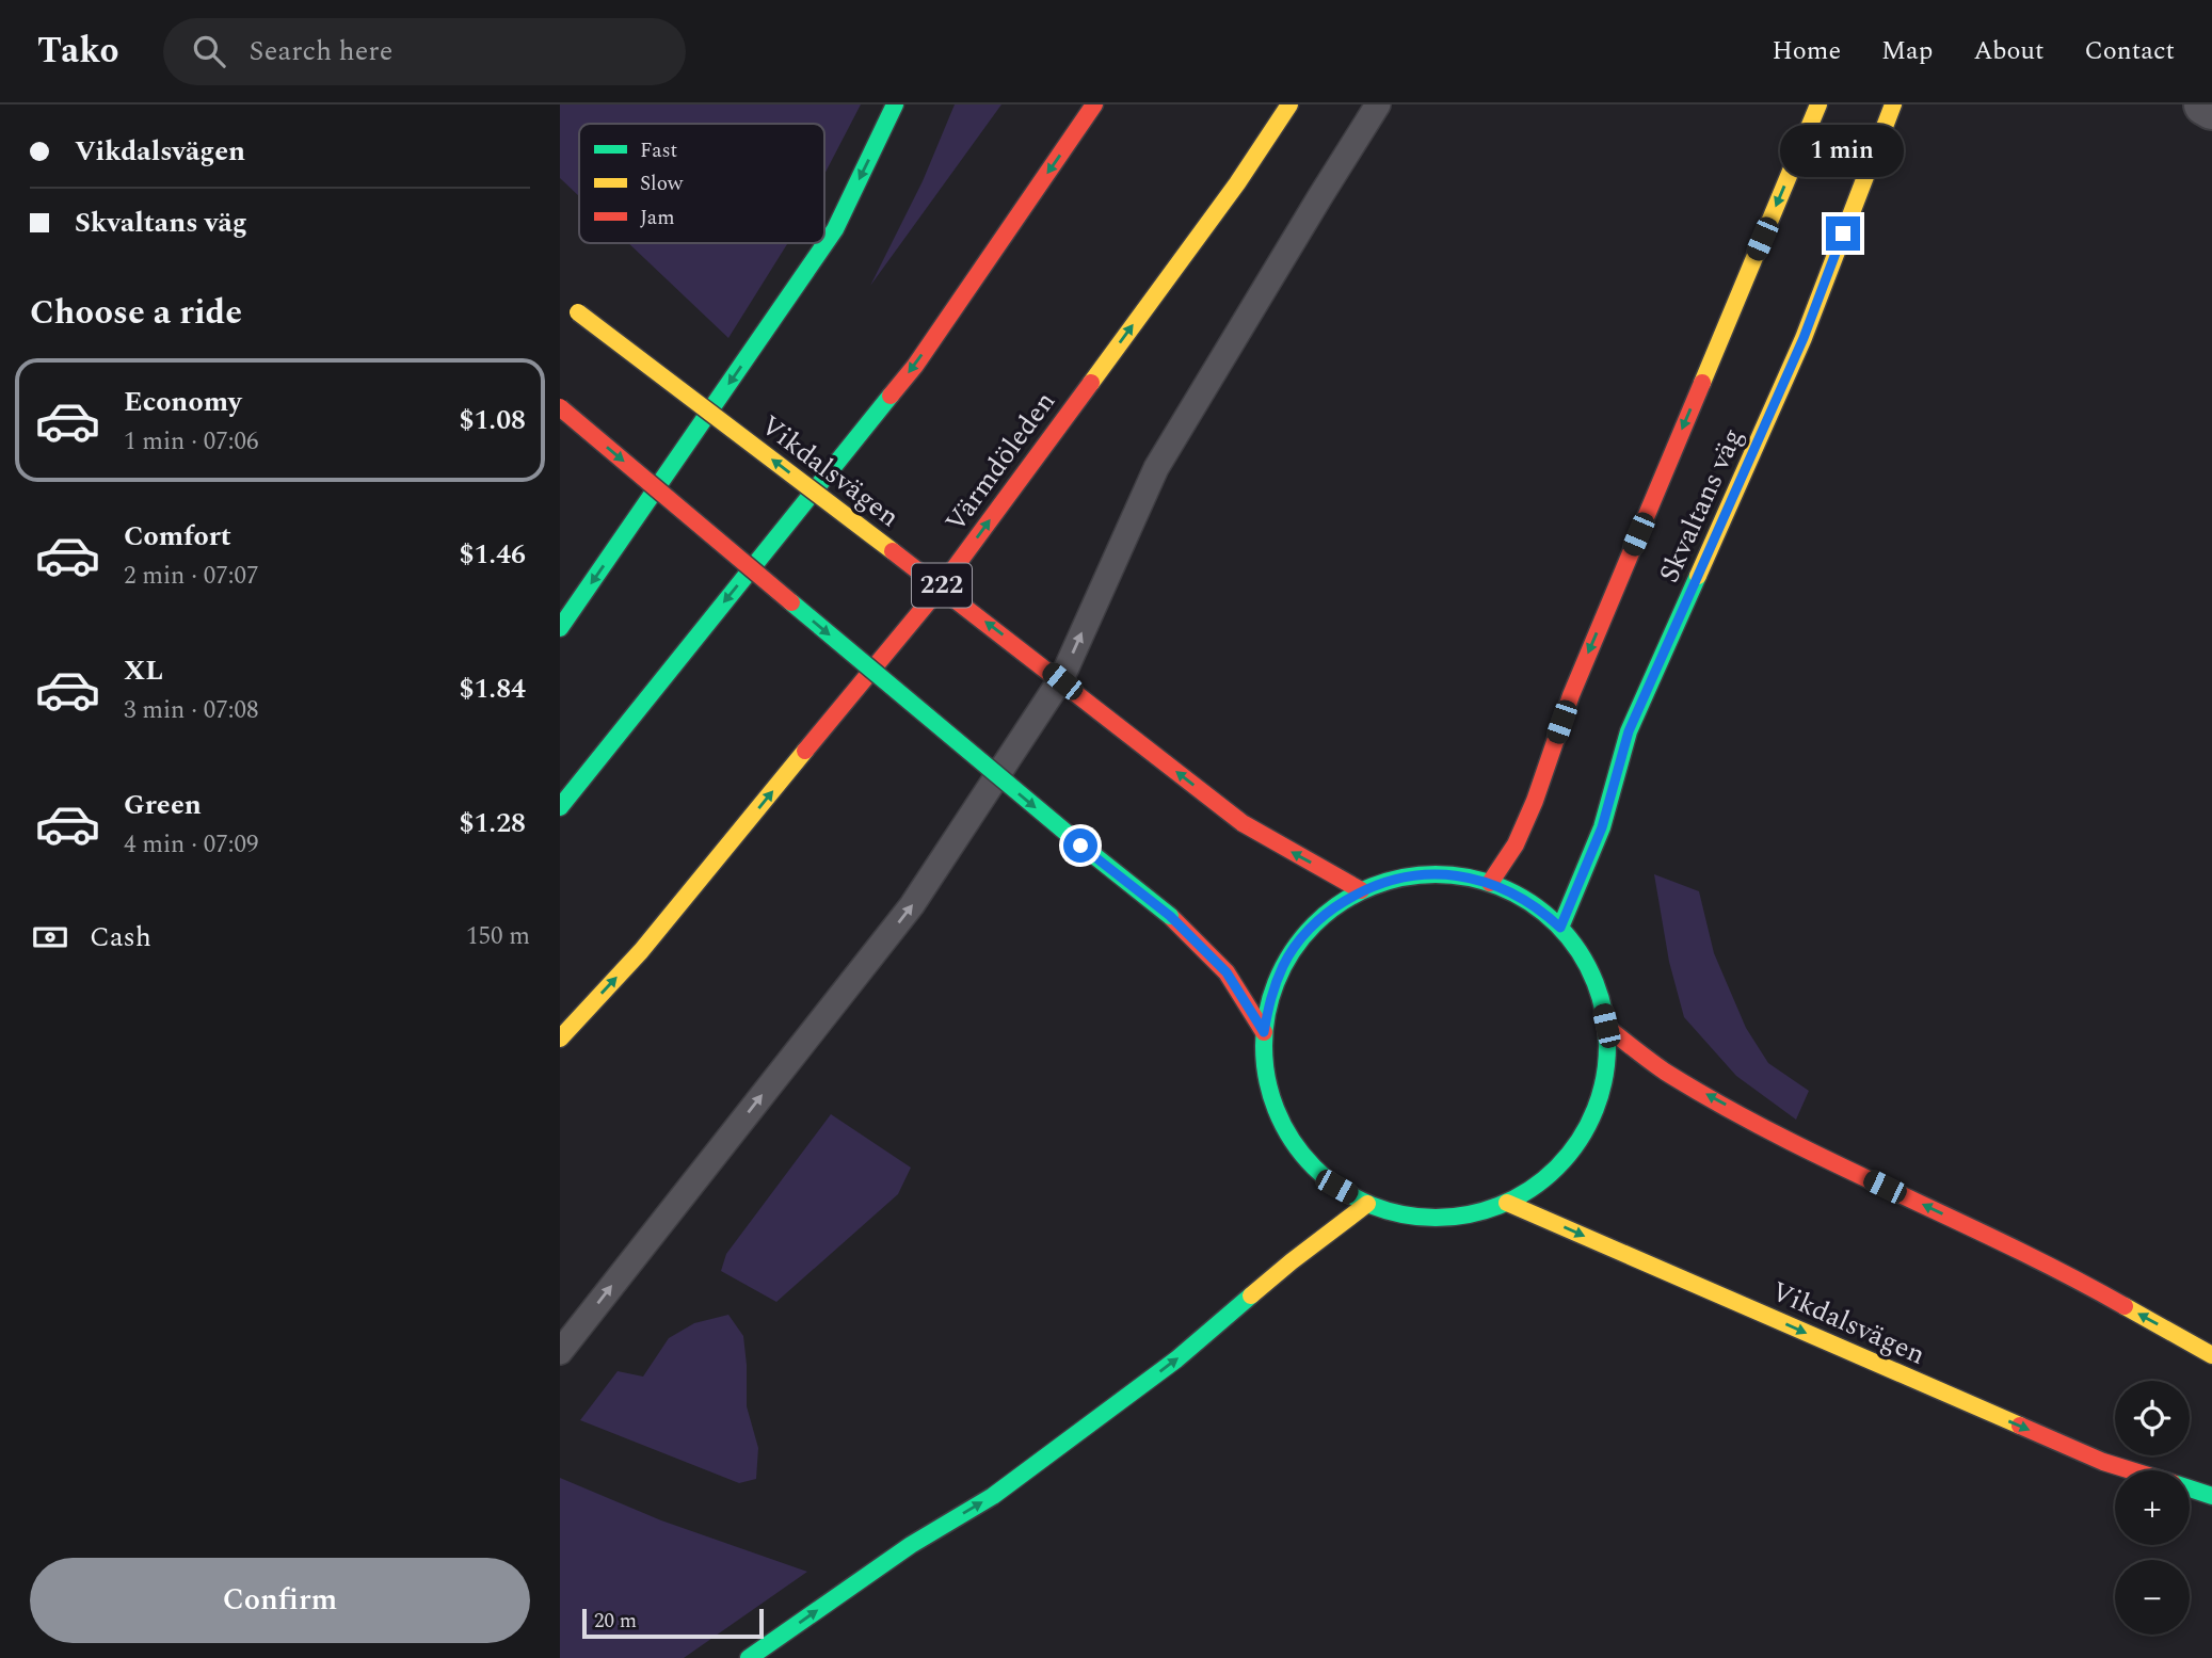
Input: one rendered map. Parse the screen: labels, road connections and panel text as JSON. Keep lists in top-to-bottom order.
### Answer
{
  "streets": {
    "main road": [
      "Värmdöleden",
      "Vikdalsvägen",
      "Skvaltans väg",
      "222"
    ]
  },
  "one_way": ["Värmdöleden"],
  "legend": ["Fast", "Slow", "Jam"],
  "scale_bar": "20 m",
  "page": {
    "header": "Tako",
    "search": "Search here",
    "nav": [
      "Home",
      "Map",
      "About",
      "Contact"
    ],
    "banner": ["Vikdalsvägen", "Skvaltans väg"],
    "bubble": "1 min",
    "heading": "Choose a ride",
    "list": [
      {
        "name": "Economy",
        "note": "1 min · 07:06",
        "value": "$1.08"
      },
      {
        "name": "Comfort",
        "note": "2 min · 07:07",
        "value": "$1.46"
      },
      {
        "name": "XL",
        "note": "3 min · 07:08",
        "value": "$1.84"
      },
      {
        "name": "Green",
        "note": "4 min · 07:09",
        "value": "$1.28"
      }
    ],
    "pay": ["Cash", "150 m"],
    "map_buttons": ["+", "−"],
    "buttons": "Confirm",
    "scale": "20 m"
  }
}
